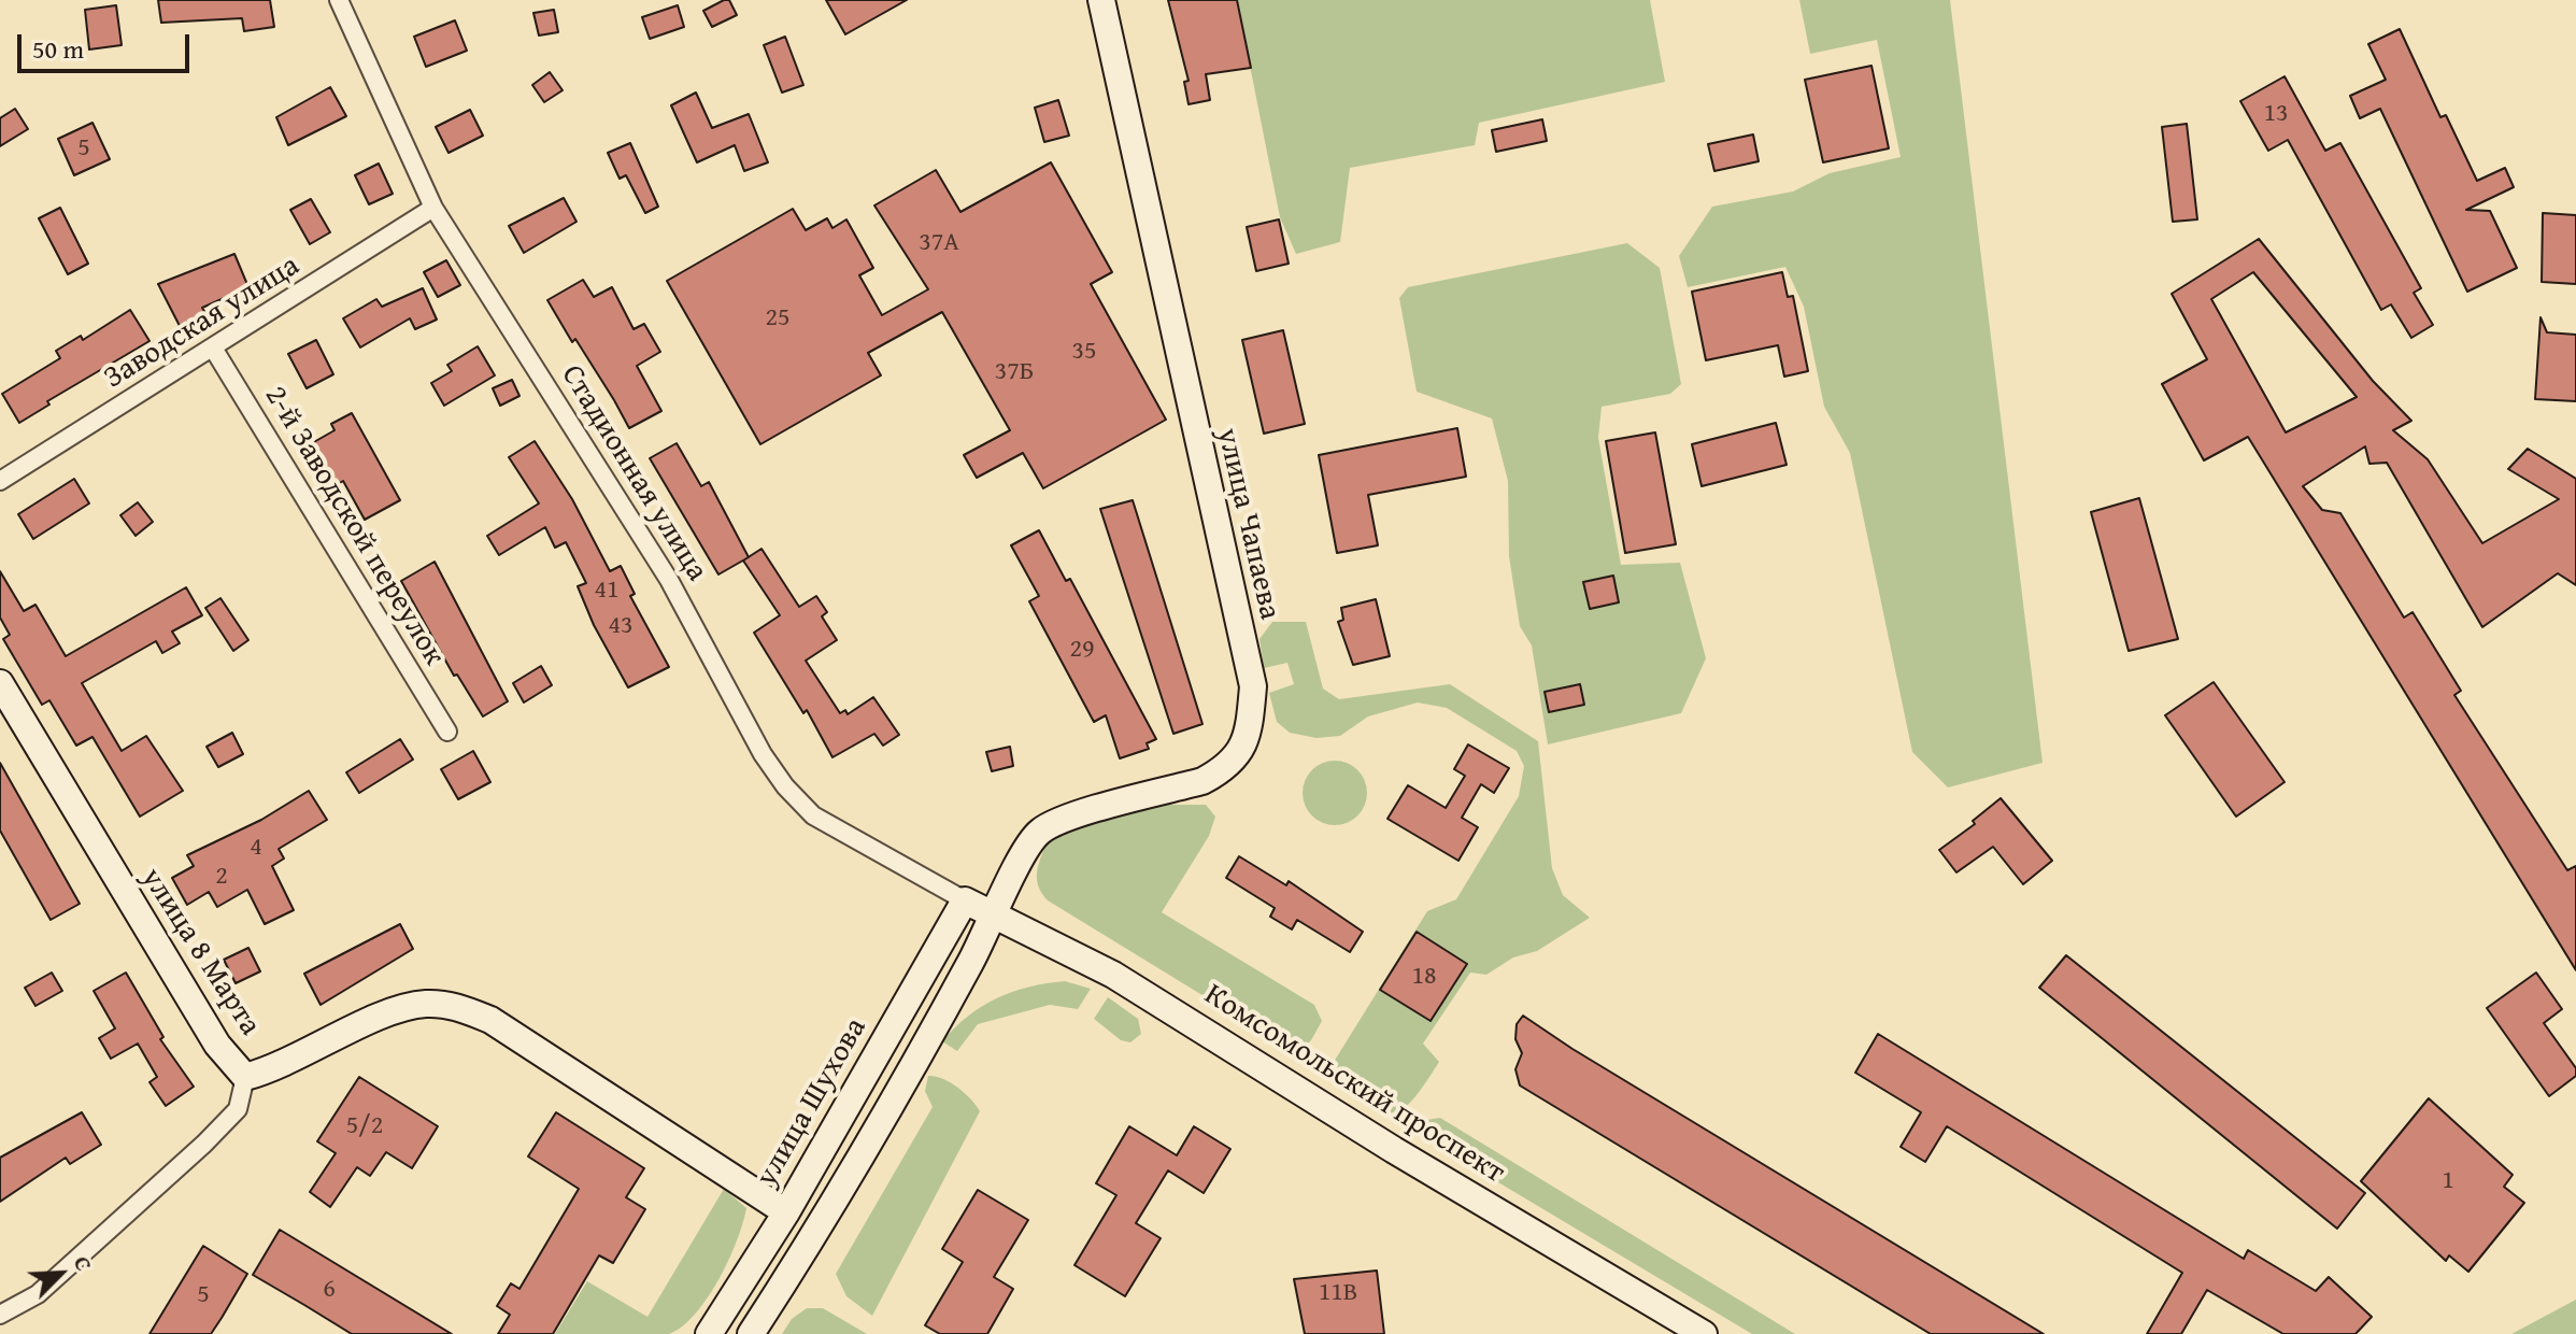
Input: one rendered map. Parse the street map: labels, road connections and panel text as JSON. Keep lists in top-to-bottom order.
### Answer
{
  "streets": {
    "main road": [
      "улица Чапаева",
      "улица 8 Марта",
      "Комсомольский проспект",
      "улица Шухова"
    ],
    "street": ["Заводская улица", "Стадионная улица", "2-й Заводской переулок"]
  },
  "crossings": [
    ["Заводская улица", "Стадионная улица"],
    ["Заводская улица", "2-й Заводской переулок"],
    ["Стадионная улица", "Комсомольский проспект"],
    ["Стадионная улица", "улица Шухова"],
    ["улица Чапаева", "Комсомольский проспект"],
    ["улица 8 Марта", "улица Шухова"],
    ["Комсомольский проспект", "улица Шухова"]
  ],
  "house_numbers": [
    "13",
    "5",
    "37А",
    "25",
    "35",
    "37Б",
    "41",
    "43",
    "29",
    "4",
    "2",
    "18",
    "5/2",
    "1",
    "6",
    "11В",
    "5"
  ],
  "scale_bar": "50 m",
  "north": "top right"
}
